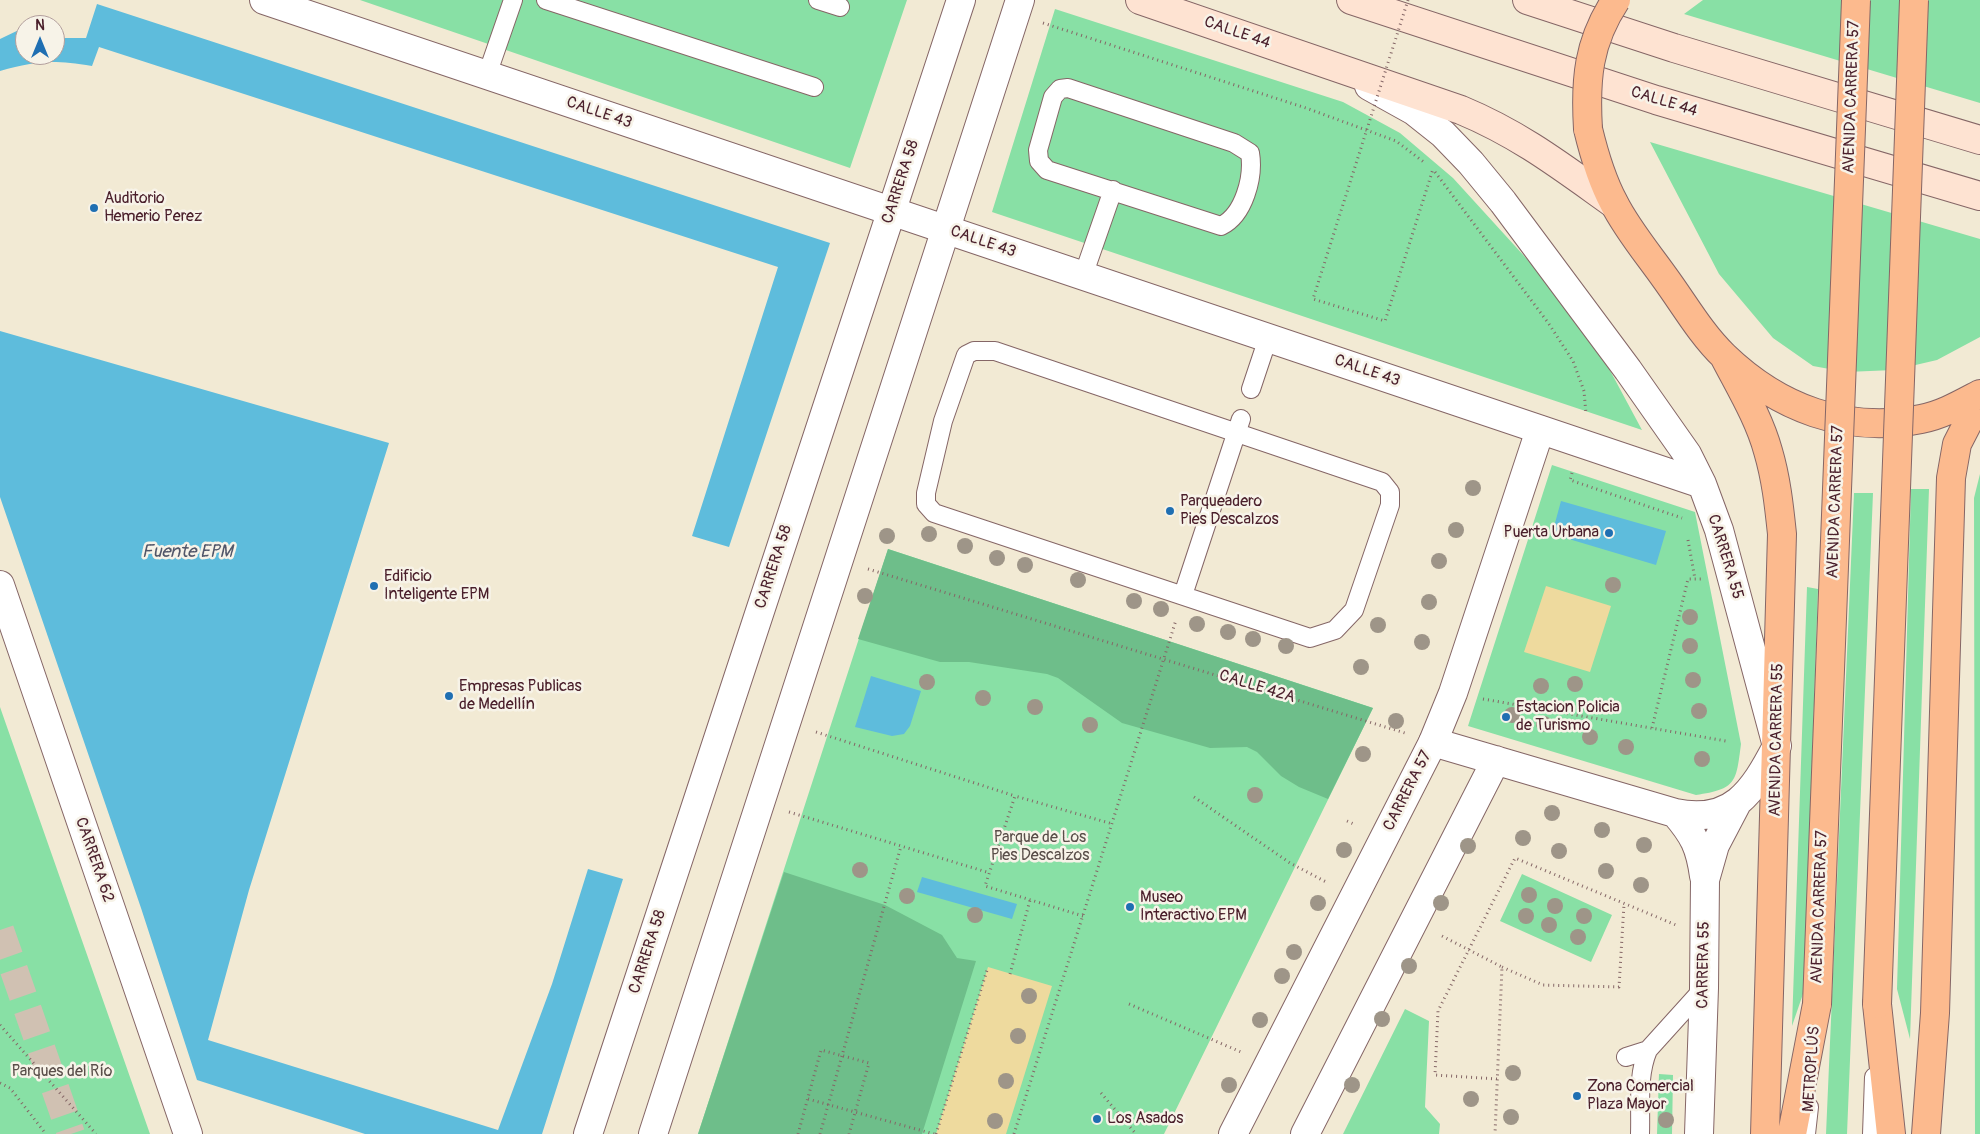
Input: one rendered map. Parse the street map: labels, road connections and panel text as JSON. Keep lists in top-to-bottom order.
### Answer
{
  "streets": {
    "main road": ["CALLE 44", "AVENIDA CARRERA 57", "AVENIDA CARRERA 55"],
    "street": [
      "CALLE 43",
      "CARRERA 58",
      "CARRERA 55",
      "CARRERA 57",
      "CARRERA 62"
    ],
    "lane": ["METROPLÚS"],
    "path": ["CALLE 42A"]
  },
  "crossings": [
    ["CALLE 44", "CALLE 43"],
    ["CALLE 44", "CARRERA 55"],
    ["AVENIDA CARRERA 57", "METROPLÚS"],
    ["CALLE 43", "CARRERA 58"],
    ["CALLE 43", "CARRERA 55"],
    ["CALLE 43", "CARRERA 57"],
    ["CARRERA 55", "AVENIDA CARRERA 55"],
    ["CALLE 42A", "CARRERA 57"]
  ],
  "water": ["Fuente EPM"],
  "parks": ["Parque de Los Pies Descalzos", "Parques del Río"],
  "places": [
    "Auditorio Hemerio Perez",
    "Parqueadero Pies Descalzos",
    "Puerta Urbana",
    "Edificio Inteligente EPM",
    "Empresas Publicas de Medellín",
    "Estacion Policia de Turismo",
    "Museo Interactivo EPM",
    "Zona Comercial Plaza Mayor",
    "Los Asados"
  ],
  "north": "top"
}
